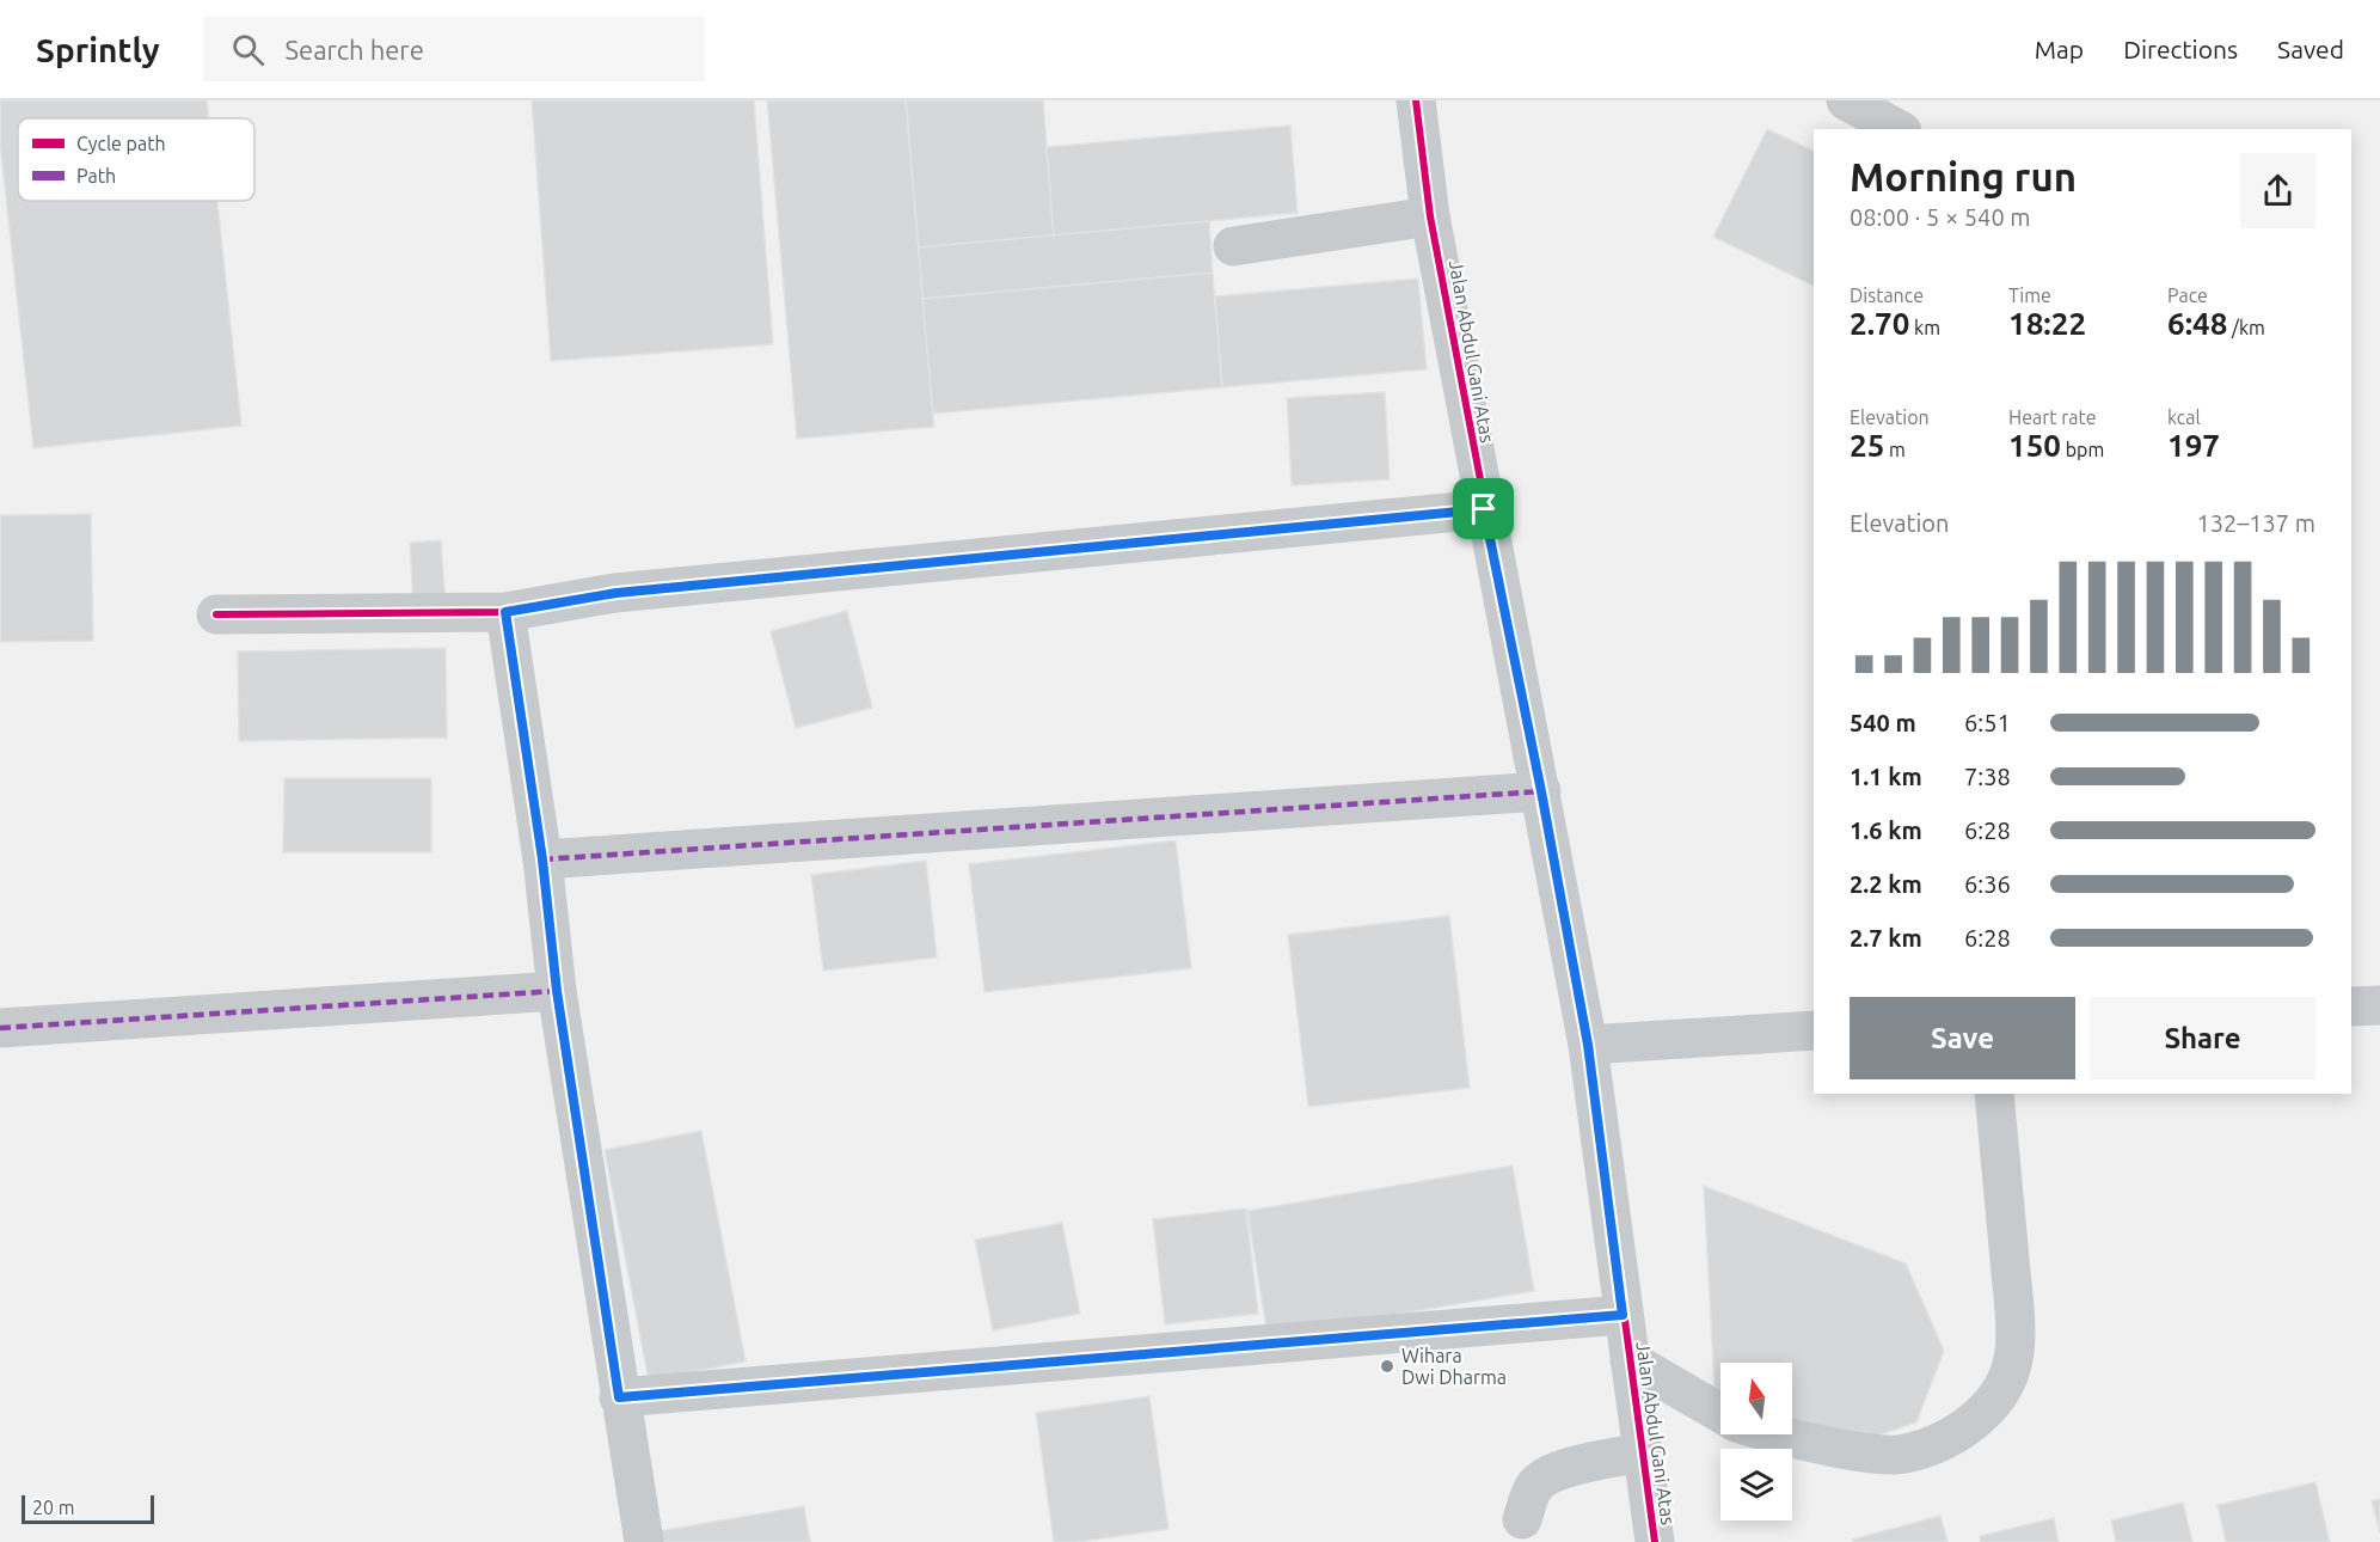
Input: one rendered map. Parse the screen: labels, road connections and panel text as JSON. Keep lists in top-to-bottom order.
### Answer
{
  "streets": {
    "street": ["Jalan Abdul Gani Atas"]
  },
  "places": ["Wihara Dwi Dharma"],
  "legend": ["Cycle path", "Path"],
  "scale_bar": "20 m",
  "north": "top",
  "page": {
    "header": "Sprintly",
    "search": "Search here",
    "nav": ["Map", "Directions", "Saved"],
    "heading": ["Morning run", "08:00 · 5 × 540 m"],
    "stats": [
      ["Distance", "2.70 km"],
      ["Time", "18:22"],
      ["Pace", "6:48 /km"],
      ["Elevation", "25 m"],
      ["Heart rate", "150 bpm"],
      ["kcal", "197"]
    ],
    "chart": ["Elevation", "132–137 m"],
    "list": [
      {
        "name": "540 m",
        "note": "6:51"
      },
      {
        "name": "1.1 km",
        "note": "7:38"
      },
      {
        "name": "1.6 km",
        "note": "6:28"
      },
      {
        "name": "2.2 km",
        "note": "6:36"
      },
      {
        "name": "2.7 km",
        "note": "6:28"
      }
    ],
    "buttons": ["Save", "Share"],
    "scale": "20 m"
  }
}
